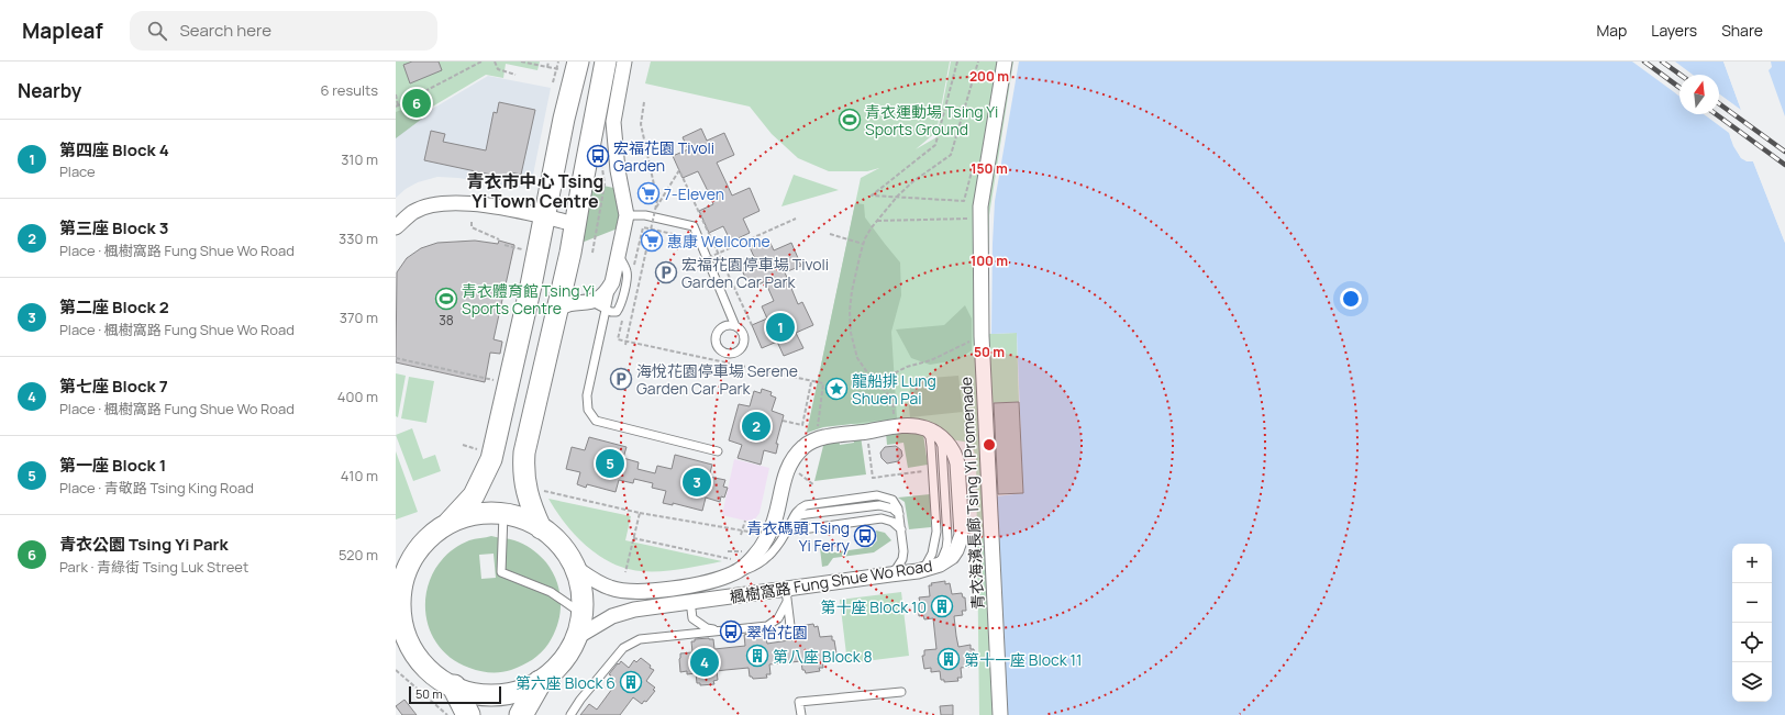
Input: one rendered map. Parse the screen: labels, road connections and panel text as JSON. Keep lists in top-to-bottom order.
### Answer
{
  "streets": {
    "street": ["青衣海濱長廊 Tsing Yi Promenade", "楓樹窩路 Fung Shue Wo Road"]
  },
  "districts": ["青衣市中心 Tsing Yi Town Centre"],
  "places": {
    "sports": ["青衣運動場 Tsing Yi Sports Ground", "青衣體育館 Tsing Yi Sports Centre"],
    "bus stop": ["宏福花園 Tivoli Garden", "青衣碼頭 Tsing Yi Ferry", "翠怡花園"],
    "supermarket": ["7-Eleven", "惠康 Wellcome"],
    "parking": ["宏福花園停車場 Tivoli Garden Car Park", "海悅花園停車場 Serene Garden Car Park"],
    "place": ["龍船排 Lung Shuen Pai"],
    "building": [
      "第十座 Block 10",
      "第八座 Block 8",
      "第十一座 Block 11",
      "第六座 Block 6"
    ]
  },
  "house_numbers": ["38"],
  "scale_bar": "50 m",
  "north": "top",
  "page": {
    "header": "Mapleaf",
    "search": "Search here",
    "nav": ["Map", "Layers", "Share"],
    "heading": ["Nearby", "6 results"],
    "pins": [
      "6",
      "1",
      "2",
      "5",
      "3",
      "4"
    ],
    "list": [
      {
        "mark": "1",
        "name": "第四座 Block 4",
        "note": "Place",
        "value": "310 m"
      },
      {
        "mark": "2",
        "name": "第三座 Block 3",
        "note": "Place · 楓樹窩路 Fung Shue Wo Road",
        "value": "330 m"
      },
      {
        "mark": "3",
        "name": "第二座 Block 2",
        "note": "Place · 楓樹窩路 Fung Shue Wo Road",
        "value": "370 m"
      },
      {
        "mark": "4",
        "name": "第七座 Block 7",
        "note": "Place · 楓樹窩路 Fung Shue Wo Road",
        "value": "400 m"
      },
      {
        "mark": "5",
        "name": "第一座 Block 1",
        "note": "Place · 青敬路 Tsing King Road",
        "value": "410 m"
      },
      {
        "mark": "6",
        "name": "青衣公園 Tsing Yi Park",
        "note": "Park · 青綠街 Tsing Luk Street",
        "value": "520 m"
      }
    ],
    "map_buttons": ["+", "−"],
    "scale": "50 m"
  },
  "rings": [
    "200 m",
    "150 m",
    "100 m",
    "50 m"
  ]
}
